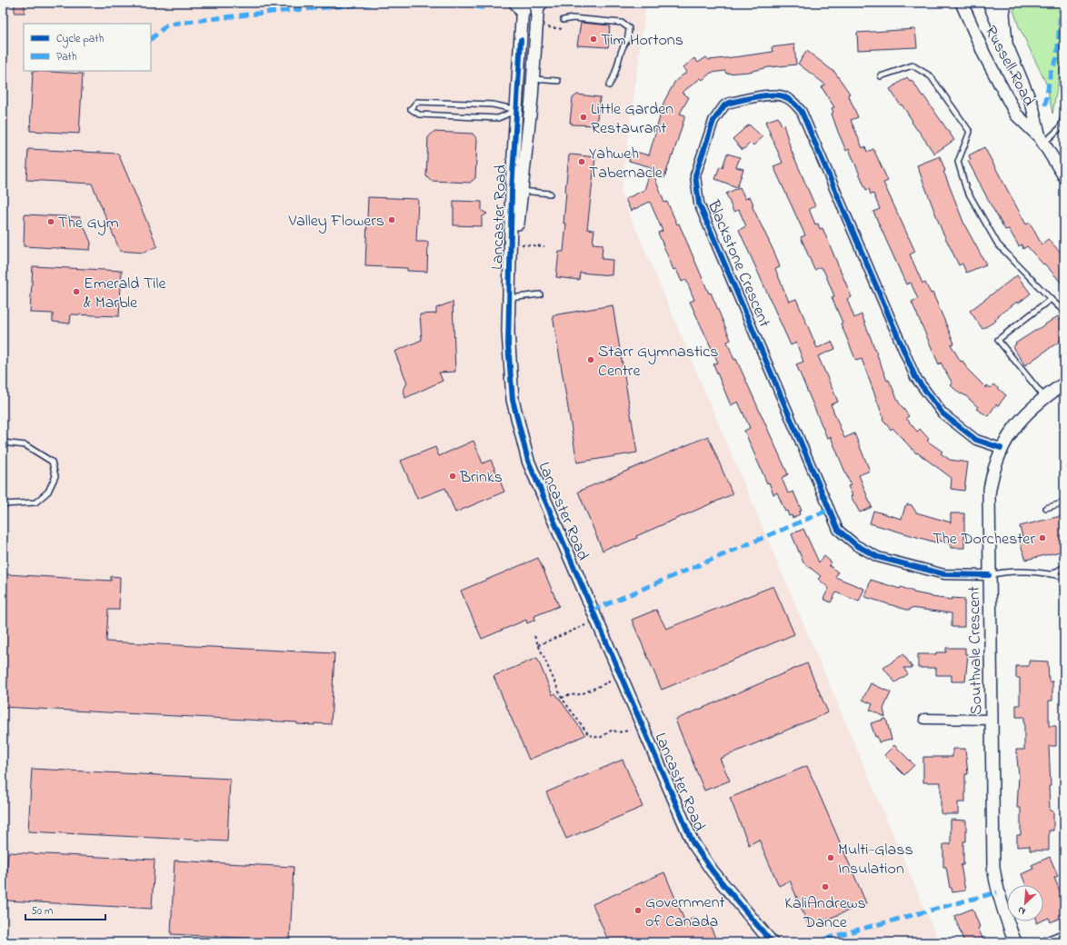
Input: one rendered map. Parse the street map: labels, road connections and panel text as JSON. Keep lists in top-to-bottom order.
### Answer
{
  "streets": {
    "street": [
      "Russell Road",
      "Lancaster Road",
      "Blackstone Crescent",
      "Southvale Crescent"
    ]
  },
  "crossings": [
    ["Blackstone Crescent", "Southvale Crescent"]
  ],
  "places": [
    "Tim Hortons",
    "Little Garden Restaurant",
    "Yahweh Tabernacle",
    "Valley Flowers",
    "The Gym",
    "Emerald Tile & Marble",
    "Starr Gymnastics Centre",
    "Brinks",
    "The Dorchester",
    "Multi-Glass Insulation",
    "KaliAndrews Dance",
    "Government of Canada"
  ],
  "legend": ["Cycle path", "Path"],
  "scale_bar": "50 m",
  "north": "bottom left"
}
